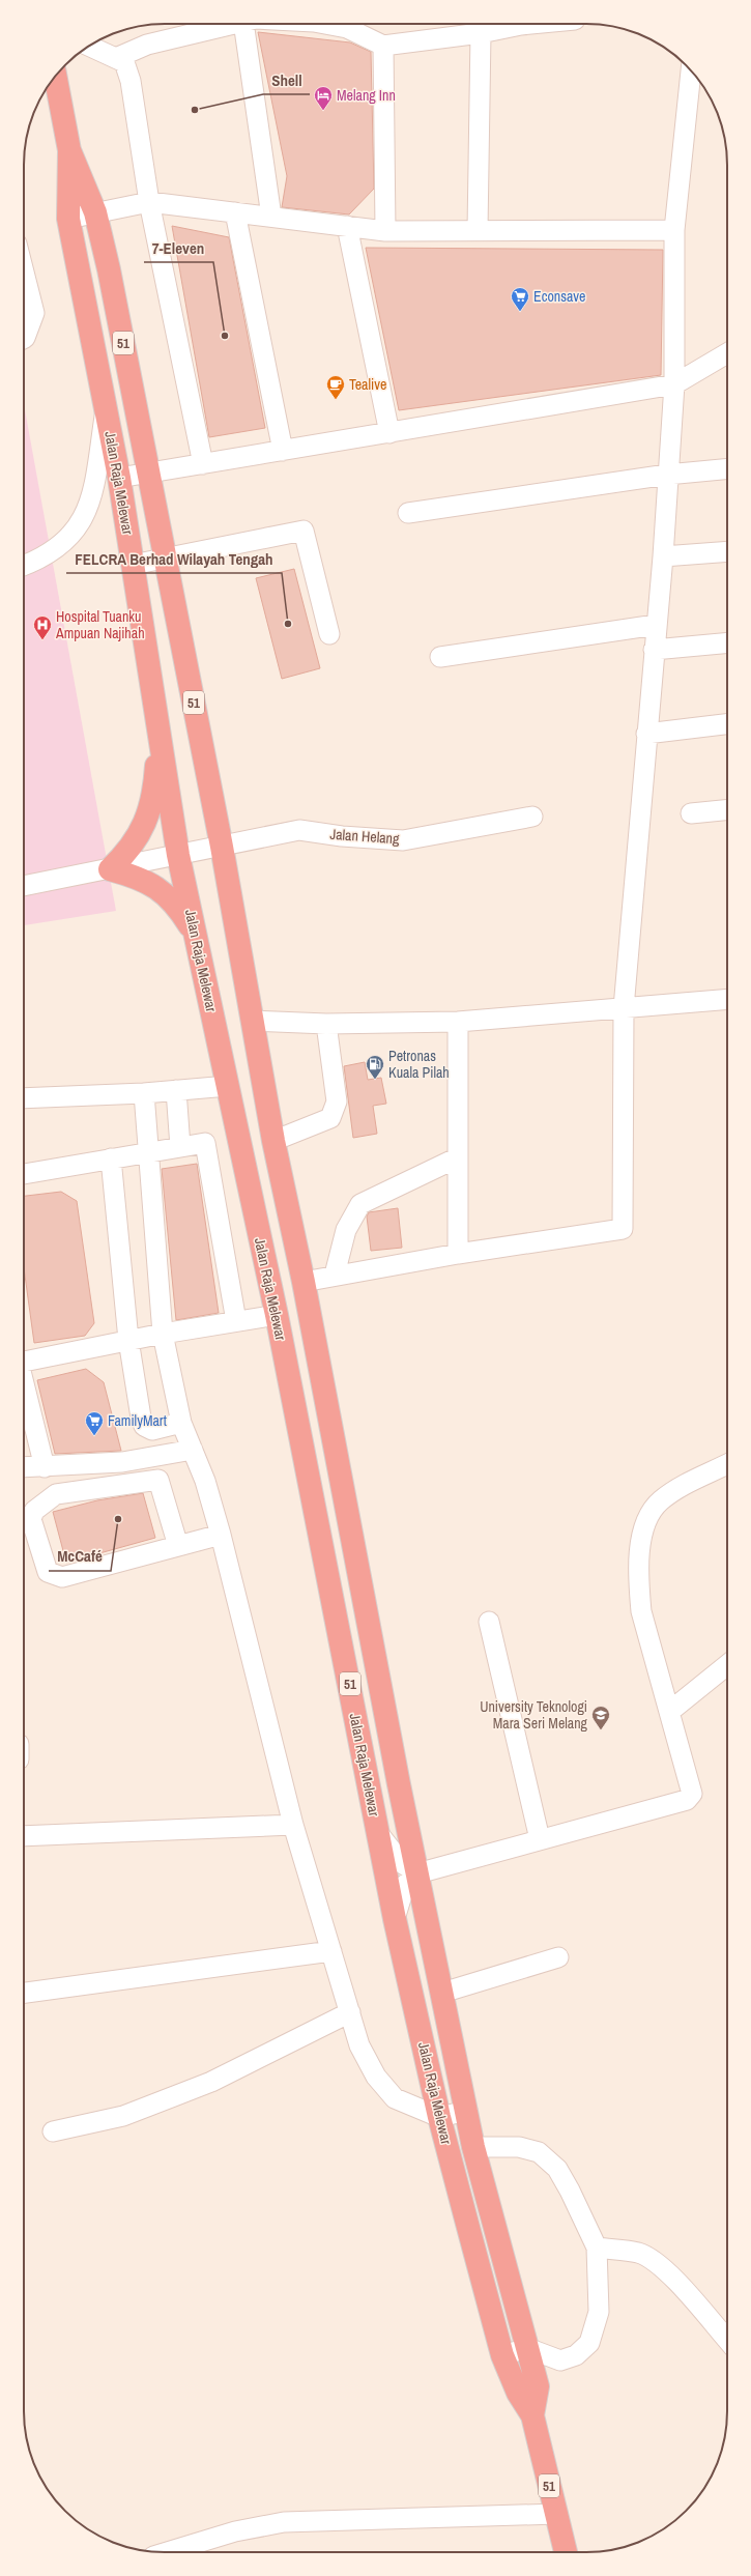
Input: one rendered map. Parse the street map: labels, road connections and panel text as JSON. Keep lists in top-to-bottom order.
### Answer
{
  "streets": {
    "highway": ["51", "Jalan Raja Melewar"],
    "street": ["Jalan Helang"]
  },
  "crossings": [
    ["Jalan Raja Melewar", "Jalan Helang"]
  ],
  "places": {
    "other": [
      "Shell",
      "7-Eleven",
      "FELCRA Berhad Wilayah Tengah",
      "McCafé"
    ],
    "hotel": ["Melang Inn"],
    "supermarket": ["Econsave", "FamilyMart"],
    "cafe": ["Tealive"],
    "hospital": ["Hospital Tuanku Ampuan Najihah"],
    "fuel station": ["Petronas Kuala Pilah"],
    "school or university": ["University Teknologi Mara Seri Melang"]
  }
}
